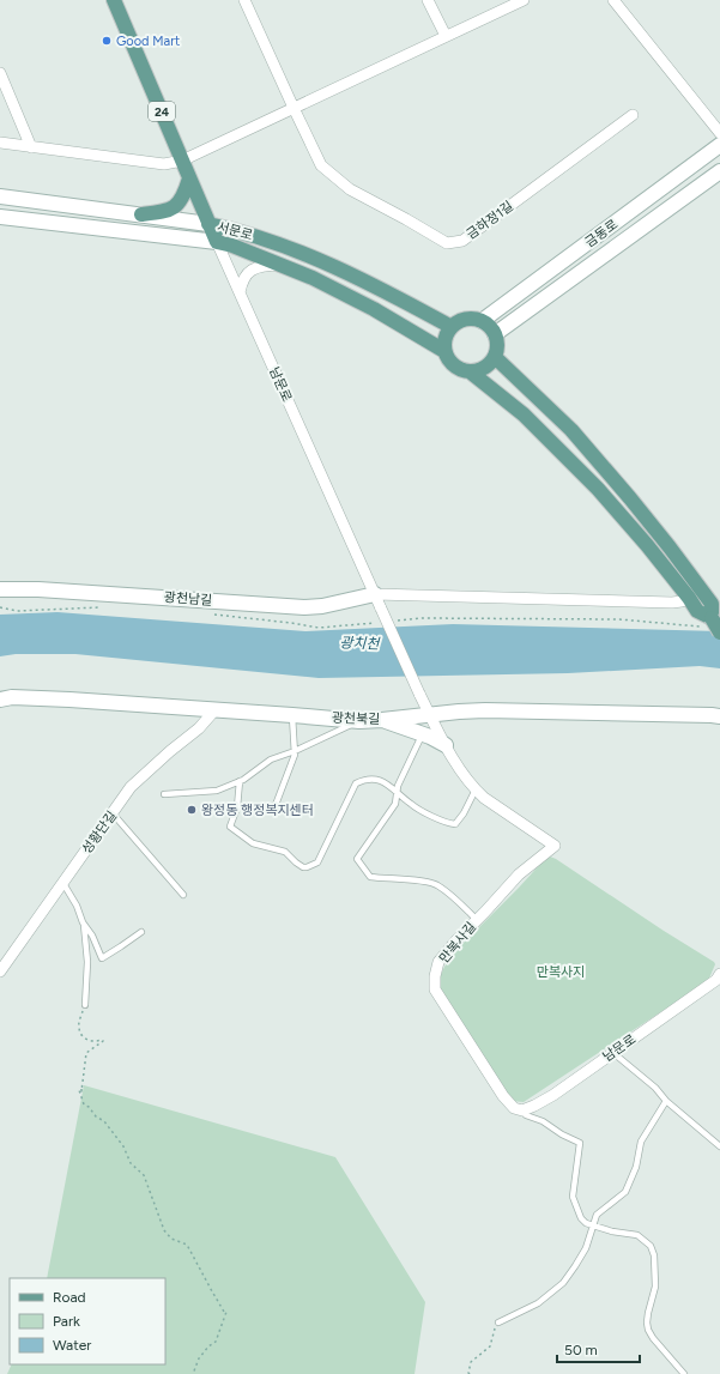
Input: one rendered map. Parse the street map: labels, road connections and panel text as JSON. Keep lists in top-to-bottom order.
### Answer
{
  "streets": {
    "main road": ["24", "서문로", "남문로"],
    "street": [
      "금하정1길",
      "금동로",
      "광천남길",
      "광천북길",
      "성황단길",
      "만복사길"
    ]
  },
  "crossings": [
    ["서문로", "금동로"],
    ["서문로", "남문로"],
    ["남문로", "광천남길"],
    ["남문로", "광천북길"],
    ["남문로", "만복사길"],
    ["광천북길", "성황단길"]
  ],
  "water": ["광치천"],
  "parks": ["만복사지"],
  "places": ["Good Mart", "왕정동 행정복지센터"],
  "legend": ["Road", "Park", "Water"],
  "scale_bar": "50 m"
}
